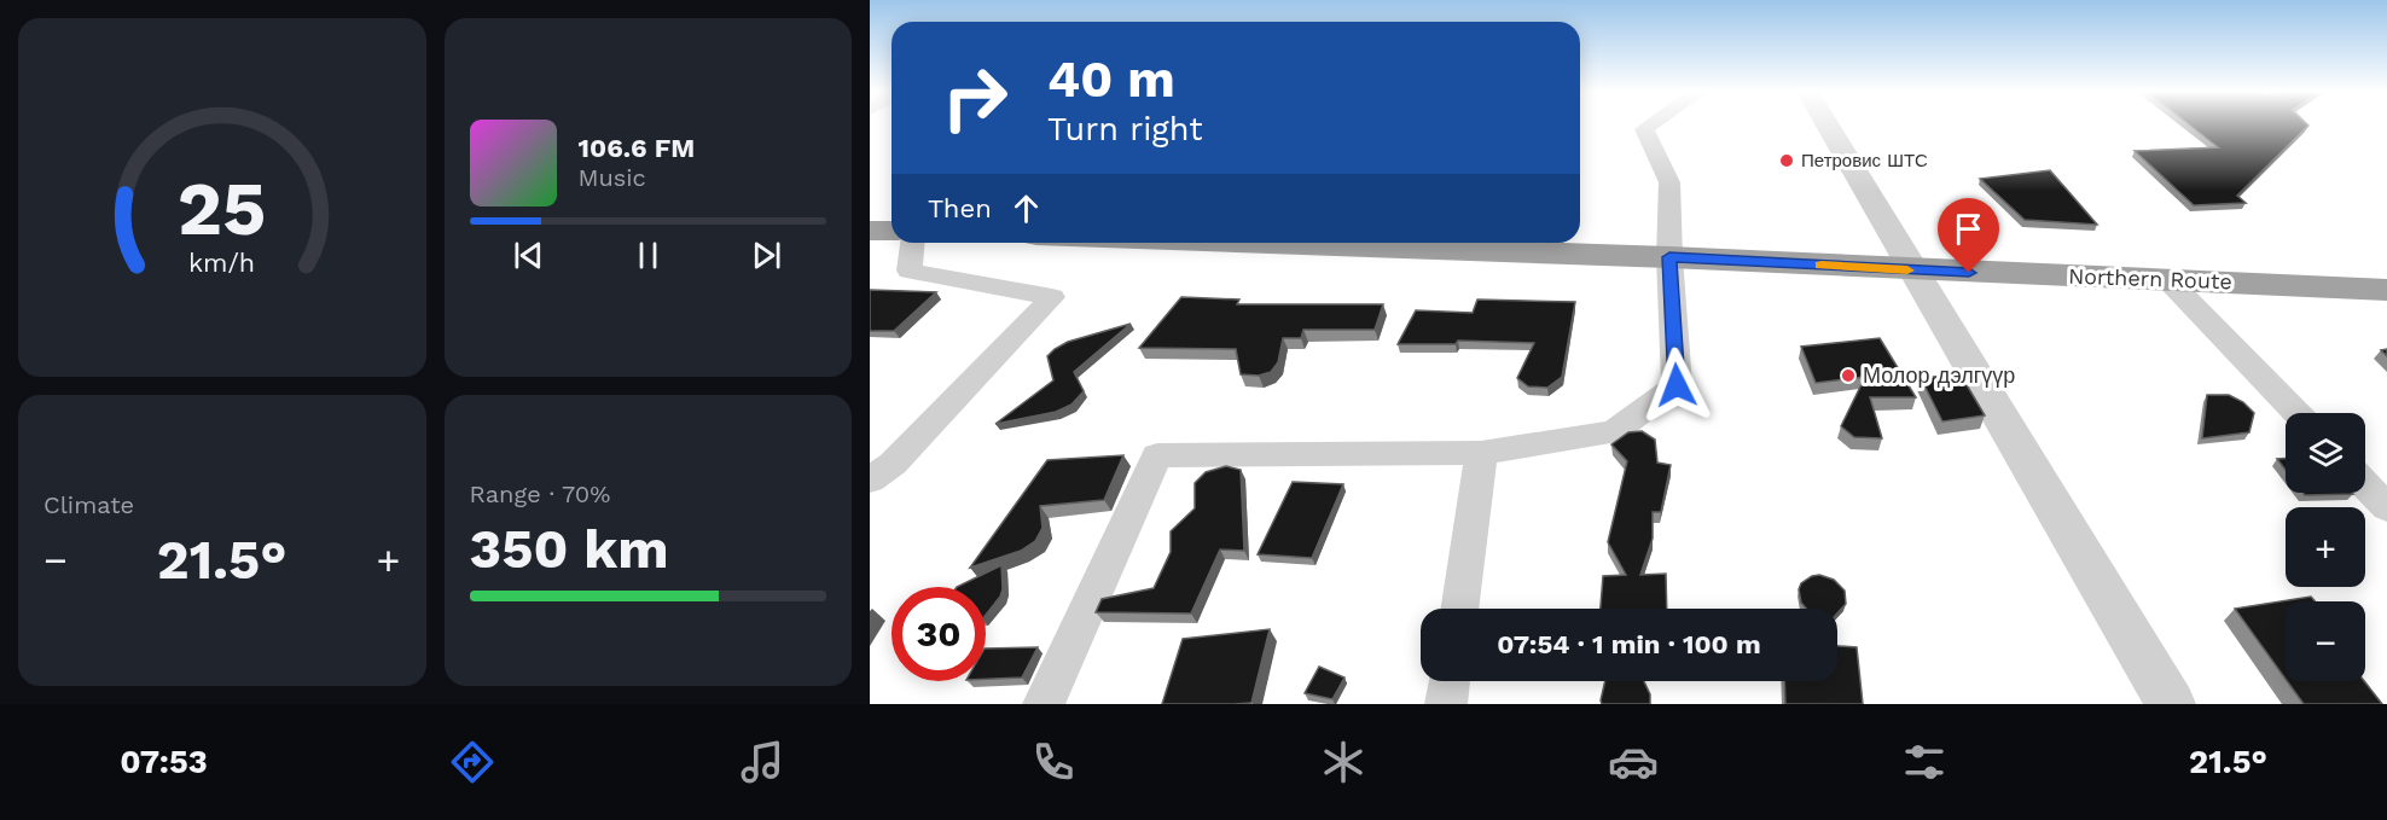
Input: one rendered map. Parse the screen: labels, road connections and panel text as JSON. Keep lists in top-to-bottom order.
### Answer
{
  "streets": {
    "highway": ["Northern Route"]
  },
  "places": ["Петровис ШТС", "Молор дэлгүүр"],
  "page": {
    "turn": ["40 m", "Turn right"],
    "song": ["106.6 FM", "Music"],
    "then": "Then",
    "tile": [
      "Climate",
      ["Range · 70%", "350 km"]
    ],
    "map_buttons": ["+", "−"],
    "heat": ["−", "21.5°", "+"],
    "limit": "30",
    "trip": "07:54 · 1 min · 100 m",
    "tabs": ["07:53", "21.5°"],
    "gauge": ["25", "km/h"]
  }
}
